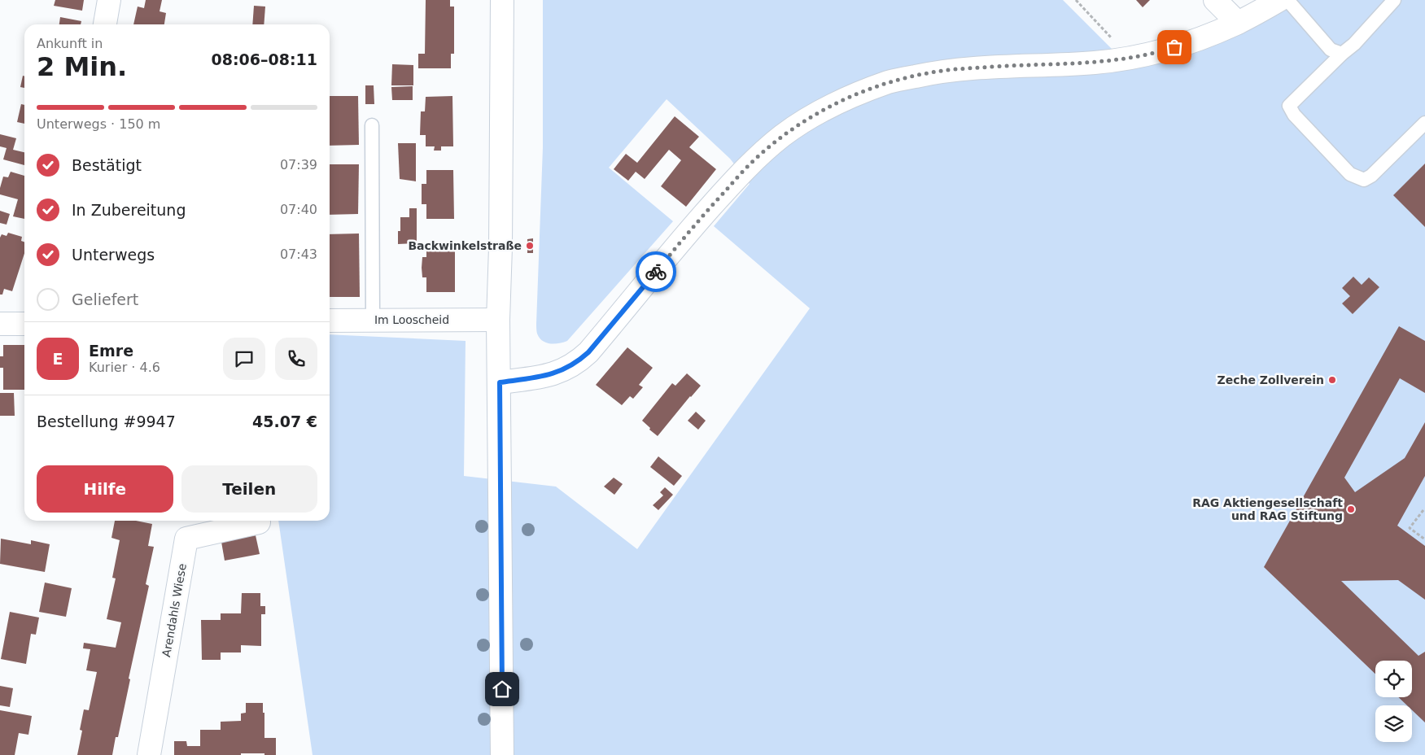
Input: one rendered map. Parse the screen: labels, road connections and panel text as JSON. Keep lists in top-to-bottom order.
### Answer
{
  "streets": {
    "street": ["Im Looscheid", "Arendahls Wiese"]
  },
  "places": ["Backwinkelstraße", "Zeche Zollverein", "RAG Aktiengesellschaft und RAG Stiftung"],
  "page": {
    "heading": ["2 Min.", "Ankunft in", "08:06–08:11"],
    "panel": [
      "Emre",
      "Kurier · 4.6",
      "Bestellung #9947",
      "45.07 €"
    ],
    "bar": "Unterwegs · 150 m",
    "list": [
      ["Bestätigt", "07:39"],
      ["In Zubereitung", "07:40"],
      ["Unterwegs", "07:43"],
      "Geliefert"
    ],
    "round": "E",
    "buttons": ["Hilfe", "Teilen"]
  }
}
